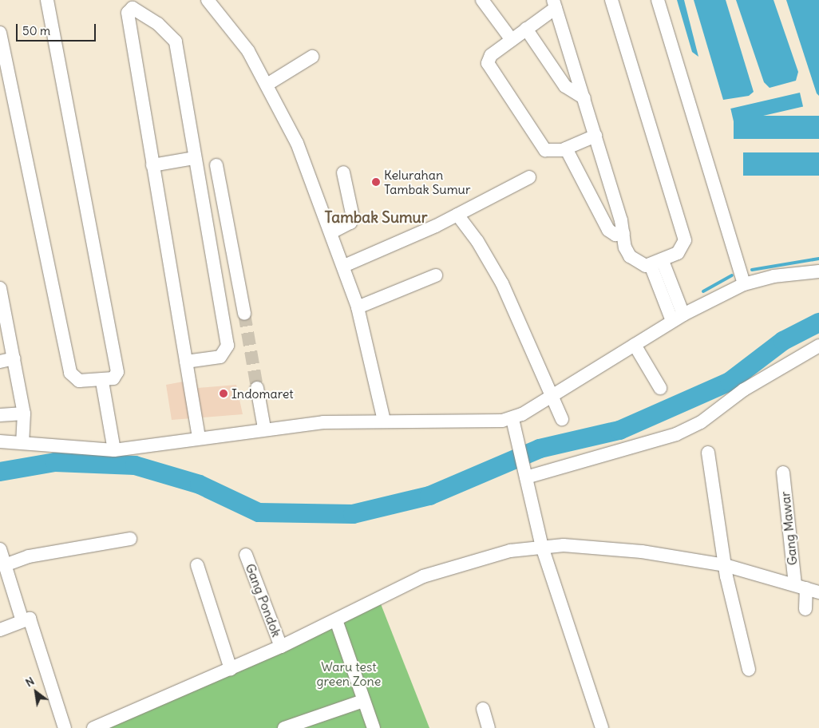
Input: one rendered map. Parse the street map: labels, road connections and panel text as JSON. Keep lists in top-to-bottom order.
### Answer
{
  "streets": {
    "street": ["Gang Mawar", "Gang Pondok"]
  },
  "districts": ["Tambak Sumur"],
  "parks": ["Waru test green Zone"],
  "places": ["Kelurahan Tambak Sumur", "Indomaret"],
  "scale_bar": "50 m",
  "north": "top left"
}
